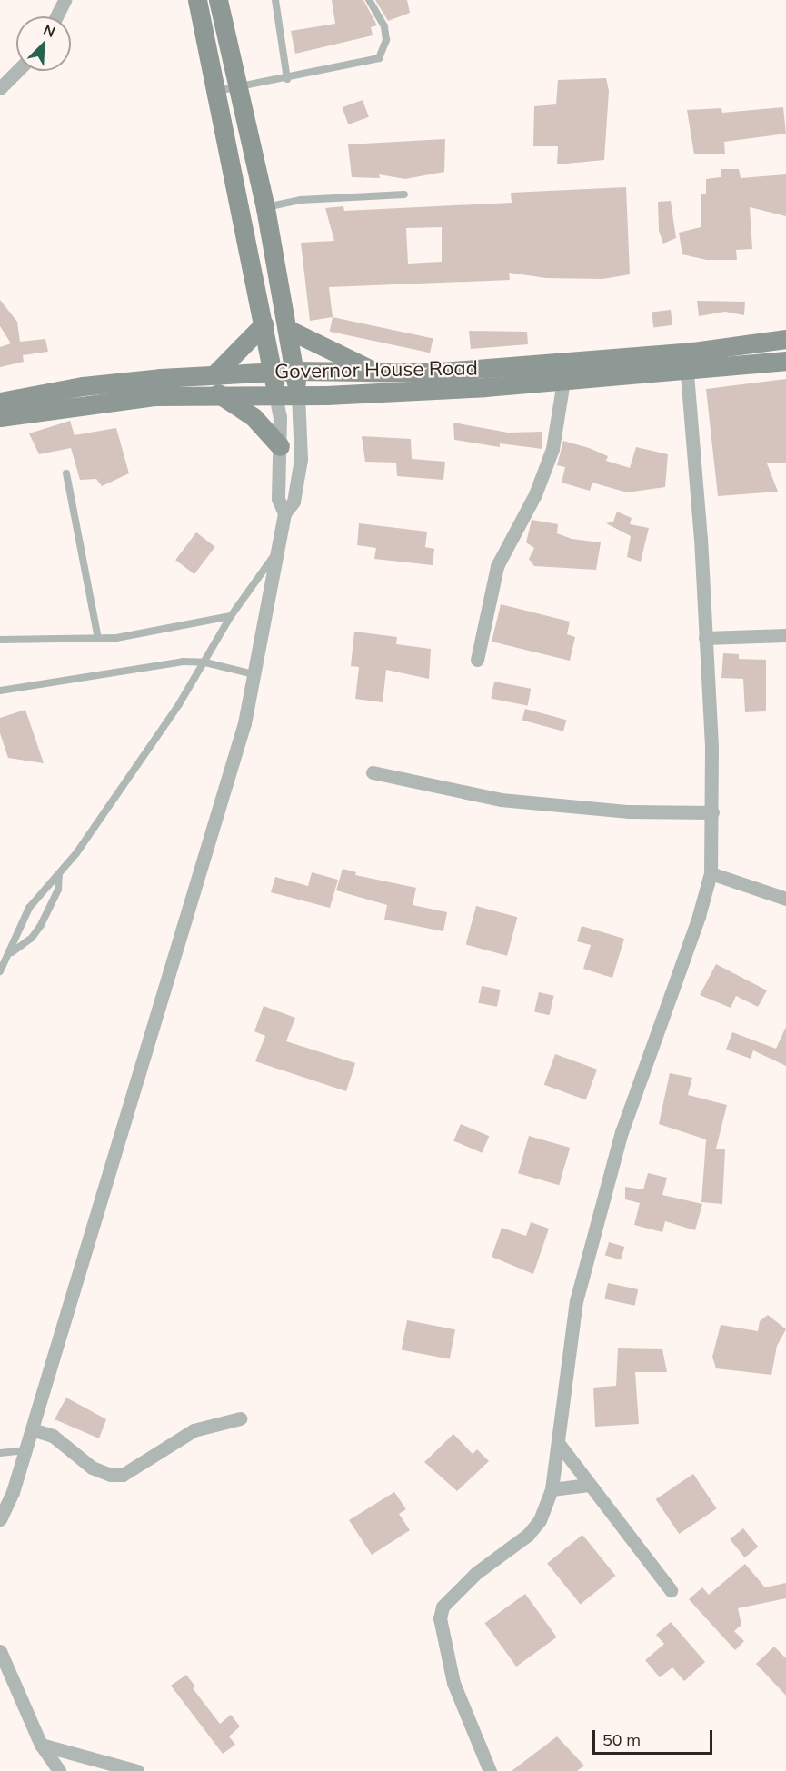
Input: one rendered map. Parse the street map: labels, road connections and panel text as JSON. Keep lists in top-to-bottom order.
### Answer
{
  "streets": {
    "main road": ["Governor House Road"]
  },
  "scale_bar": "50 m",
  "north": "top right"
}
